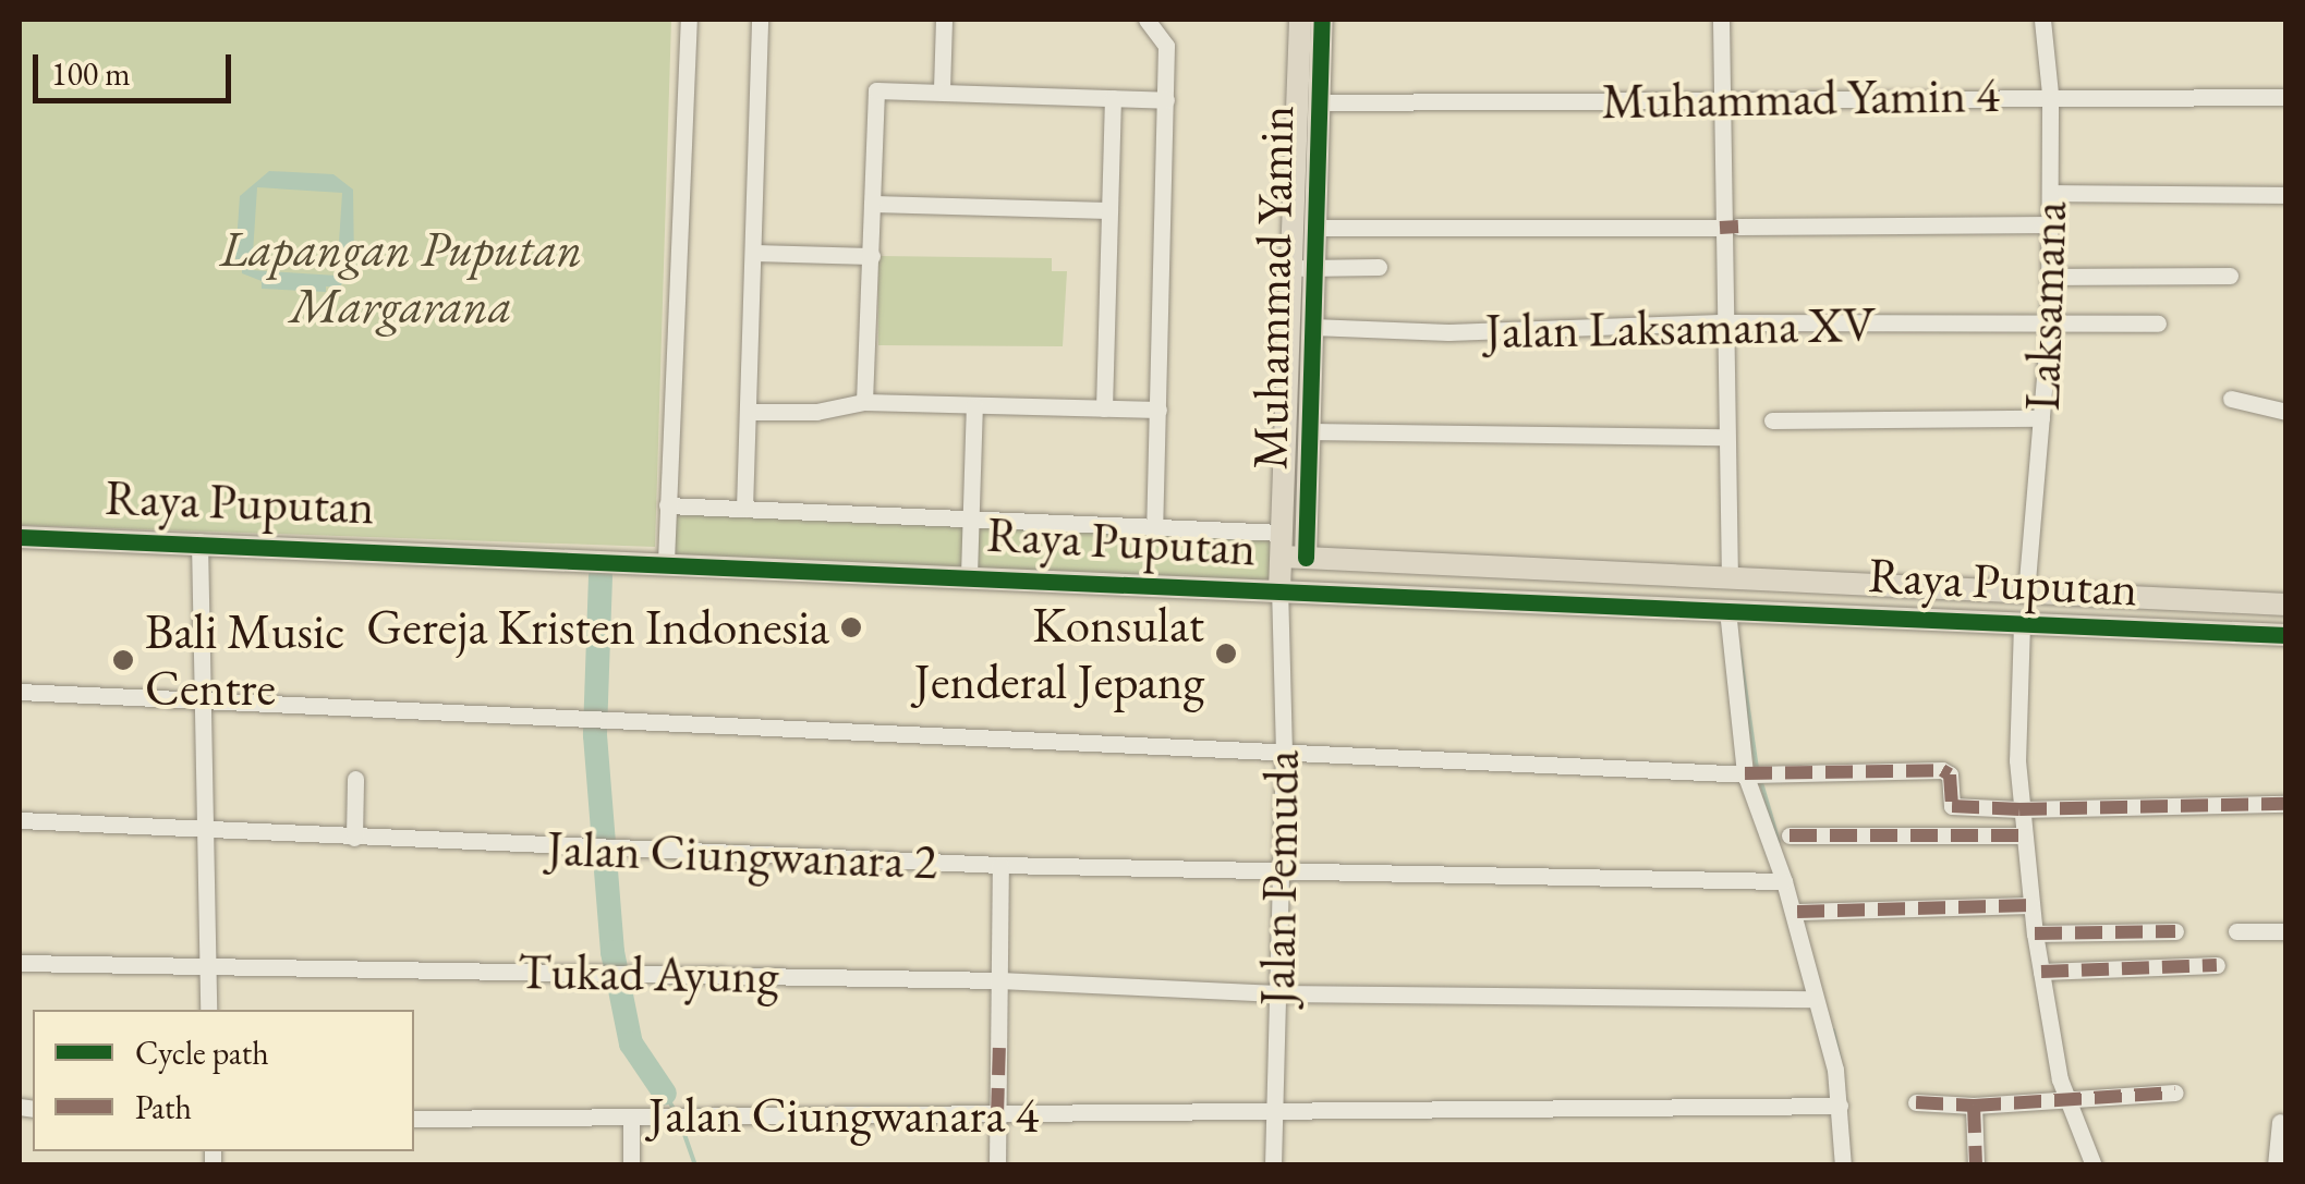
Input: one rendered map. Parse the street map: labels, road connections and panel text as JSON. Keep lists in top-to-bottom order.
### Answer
{
  "streets": {
    "main road": ["Muhammad Yamin", "Raya Puputan"],
    "street": [
      "Muhammad Yamin 4",
      "Laksamana",
      "Jalan Laksamana XV",
      "Jalan Ciungwanara 2",
      "Jalan Pemuda",
      "Tukad Ayung",
      "Jalan Ciungwanara 4"
    ]
  },
  "crossings": [
    ["Muhammad Yamin 4", "Muhammad Yamin"],
    ["Muhammad Yamin 4", "Laksamana"],
    ["Muhammad Yamin", "Jalan Laksamana XV"],
    ["Muhammad Yamin", "Raya Puputan"],
    ["Muhammad Yamin", "Jalan Pemuda"],
    ["Laksamana", "Jalan Laksamana XV"],
    ["Laksamana", "Raya Puputan"],
    ["Raya Puputan", "Jalan Pemuda"],
    ["Jalan Ciungwanara 2", "Jalan Pemuda"],
    ["Jalan Pemuda", "Tukad Ayung"],
    ["Jalan Pemuda", "Jalan Ciungwanara 4"]
  ],
  "parks": ["Lapangan Puputan Margarana"],
  "places": ["Gereja Kristen Indonesia", "Konsulat Jenderal Jepang", "Bali Music Centre"],
  "legend": ["Cycle path", "Path"],
  "scale_bar": "100 m"
}
